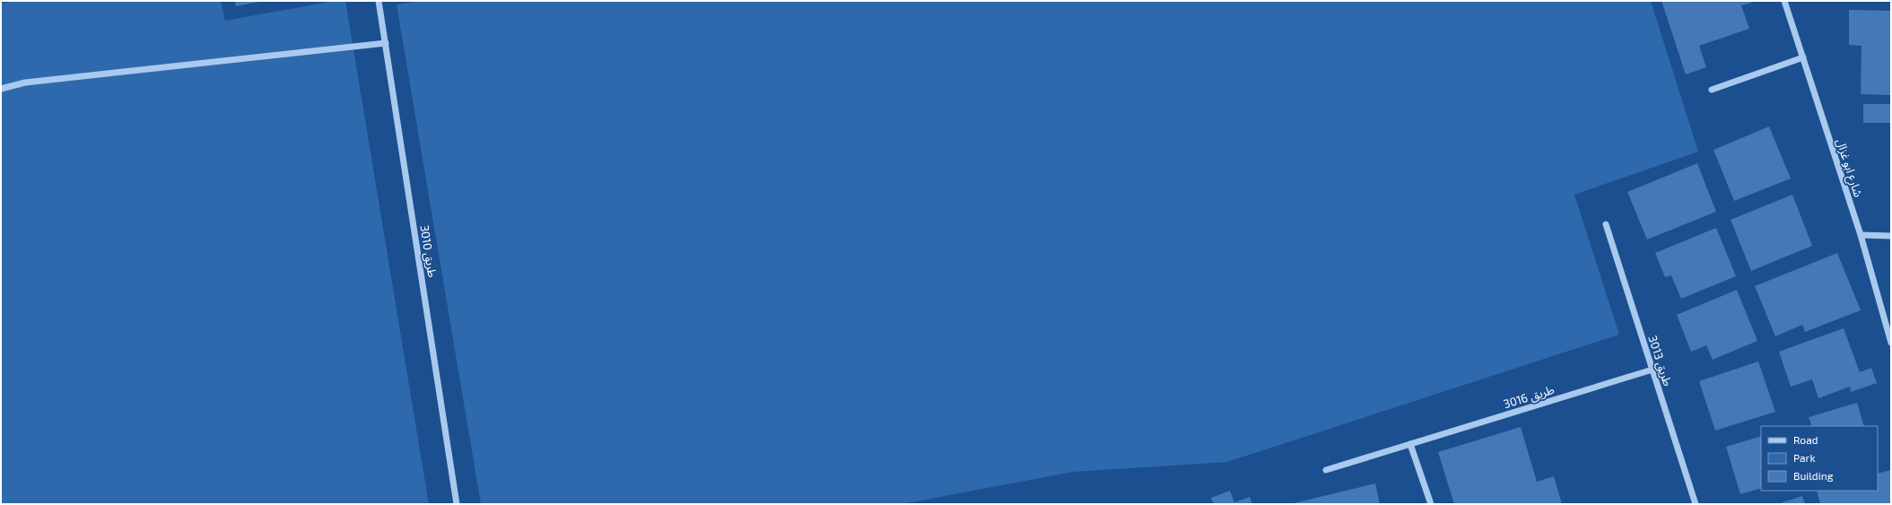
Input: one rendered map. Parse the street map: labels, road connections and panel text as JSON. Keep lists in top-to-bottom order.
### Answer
{
  "streets": {
    "street": [
      "شارع ابو غزال",
      "طريق 3010",
      "طريق 3013",
      "طريق 3016"
    ]
  },
  "crossings": [
    ["طريق 3013", "طريق 3016"]
  ],
  "legend": ["Road", "Park", "Building"]
}
